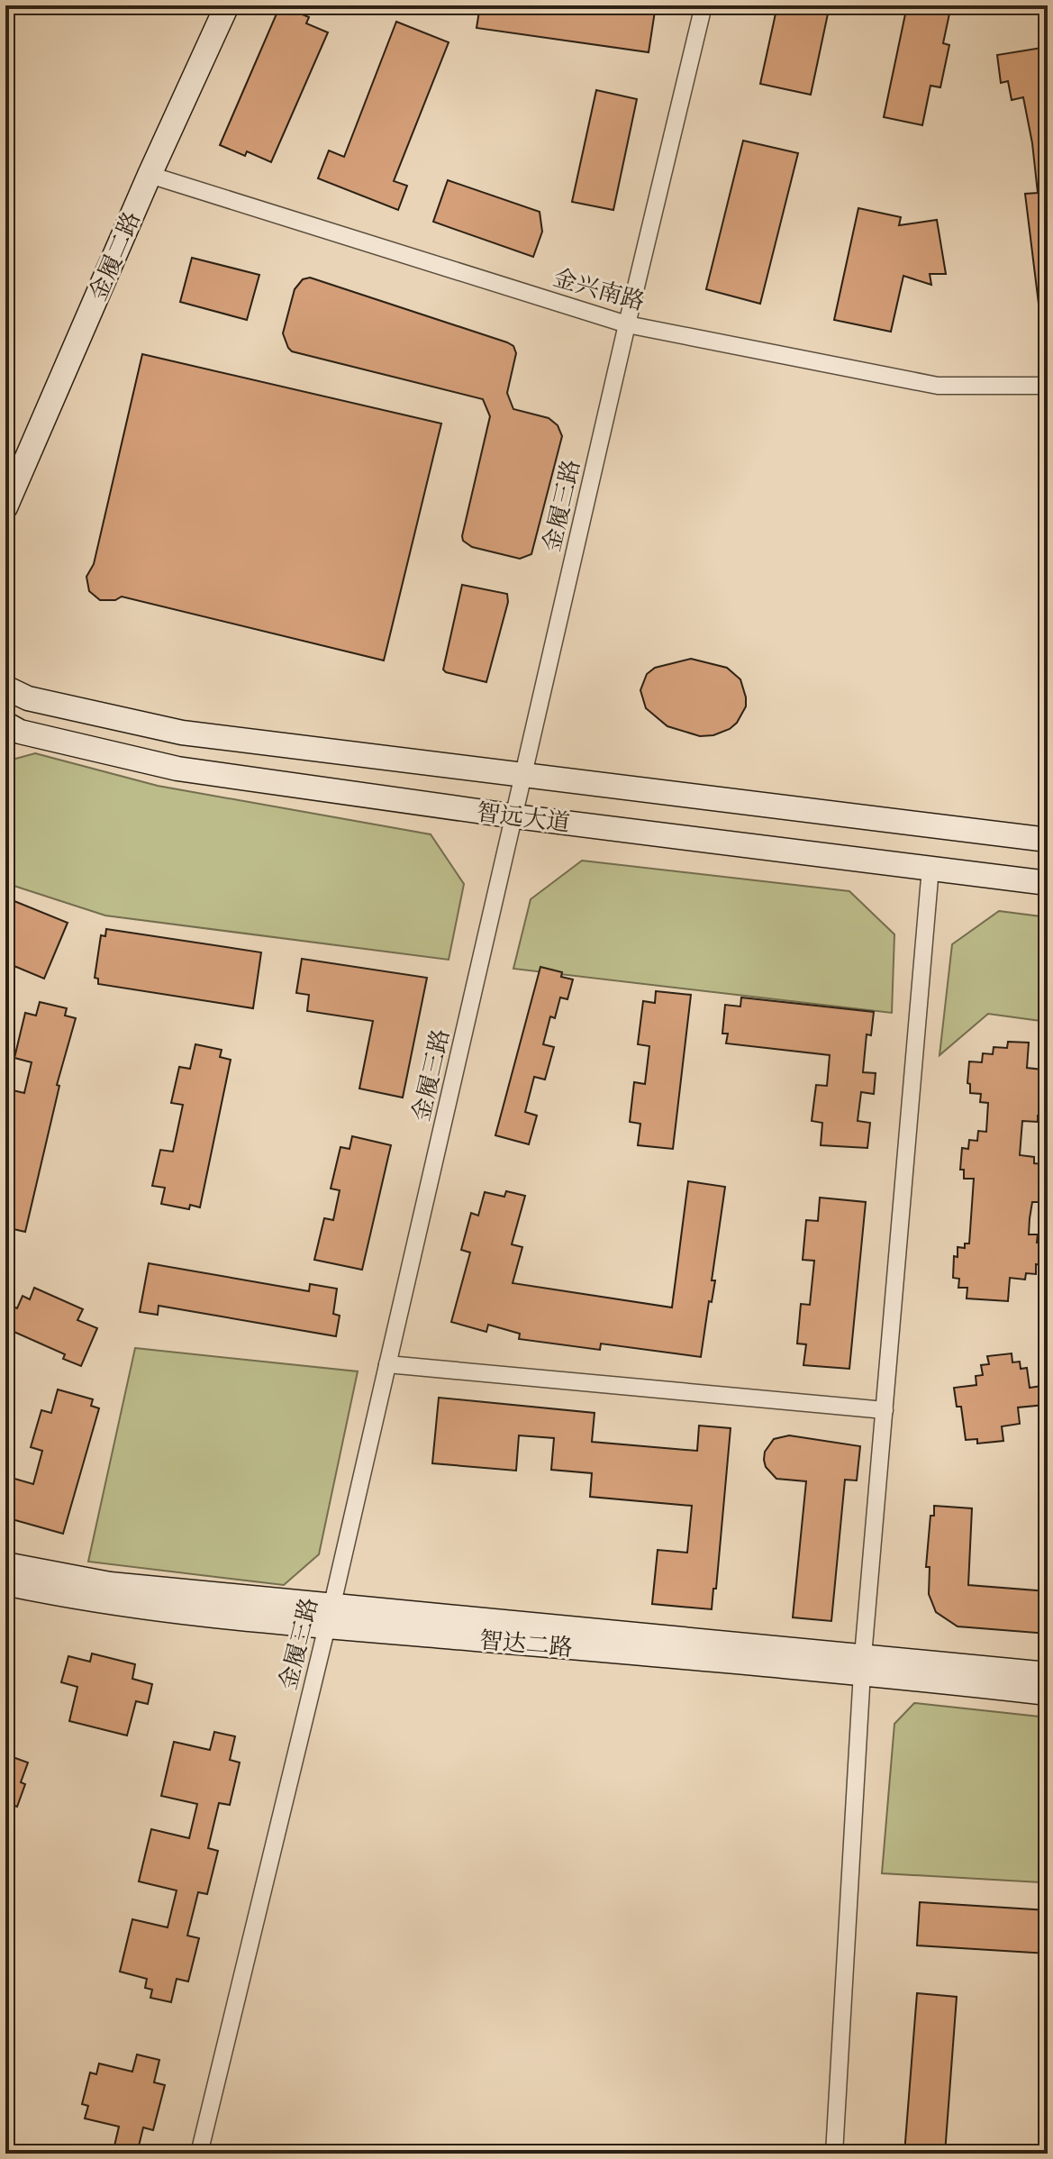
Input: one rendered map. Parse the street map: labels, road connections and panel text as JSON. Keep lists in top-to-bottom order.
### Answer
{
  "streets": {
    "street": [
      "金履二路",
      "金兴南路",
      "金履三路",
      "智远大道",
      "智达二路"
    ]
  },
  "crossings": [
    ["金履二路", "金兴南路"],
    ["金兴南路", "金履三路"],
    ["金履三路", "智远大道"],
    ["金履三路", "智达二路"]
  ]
}
